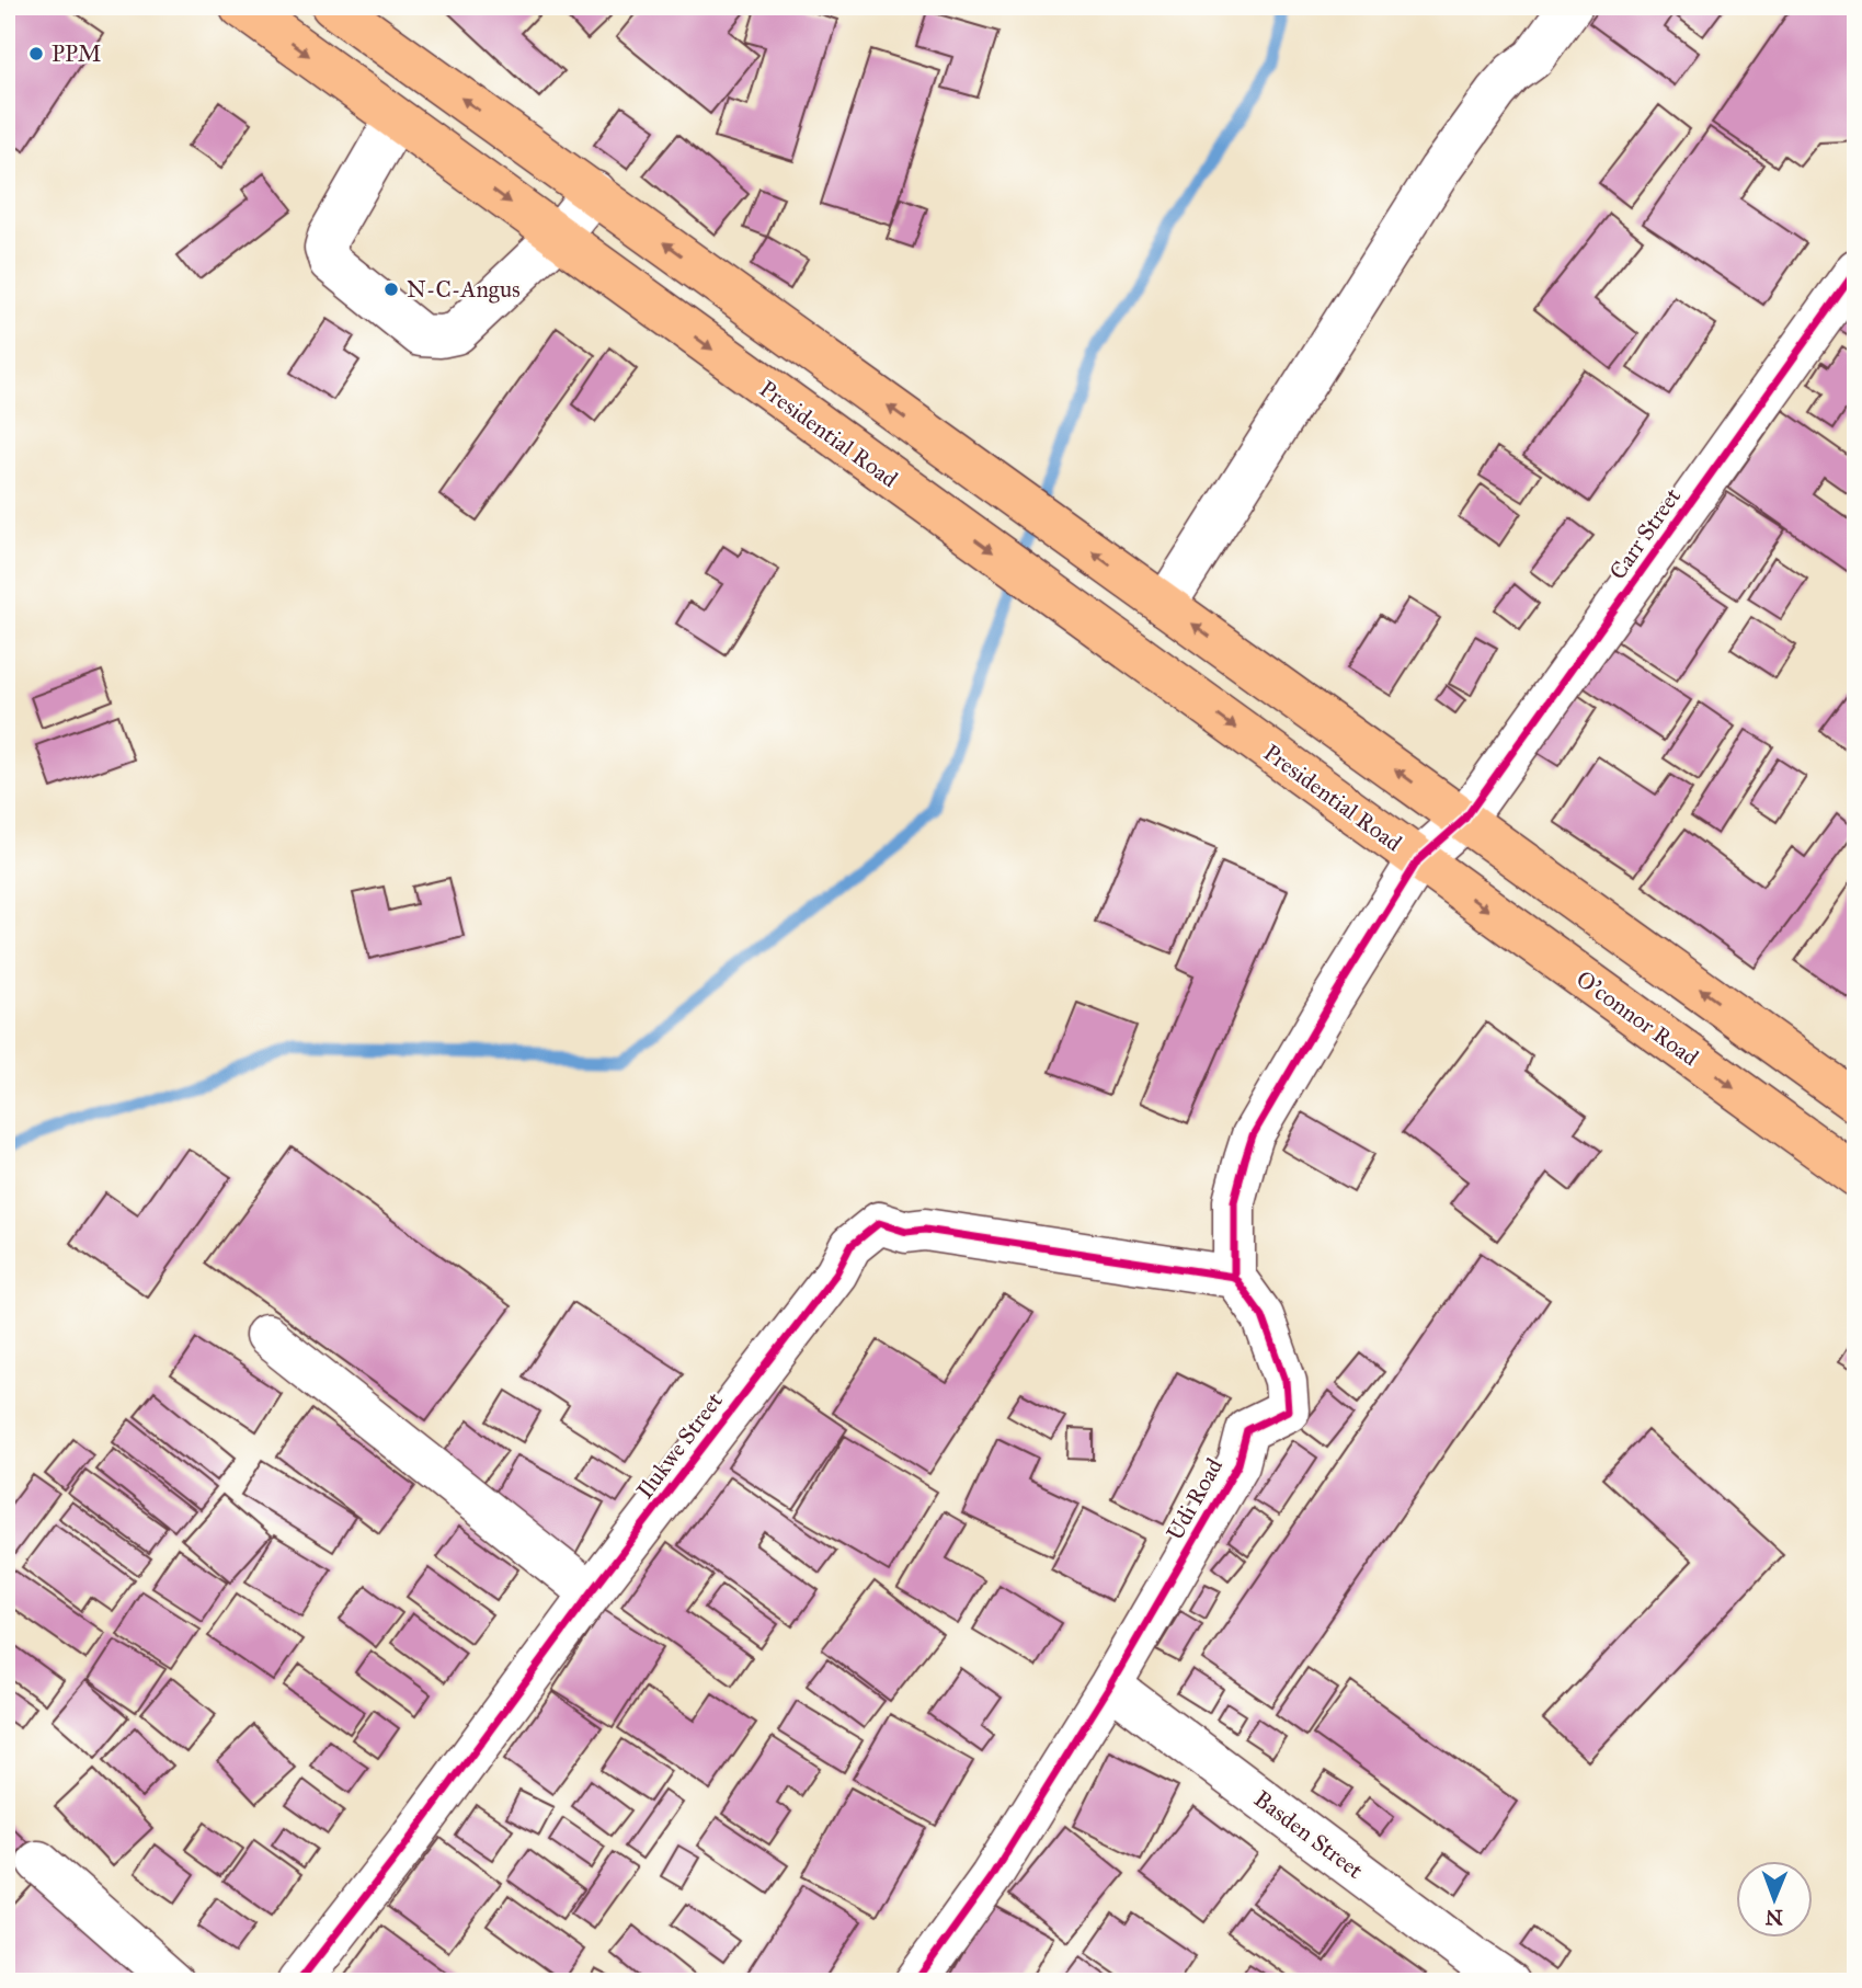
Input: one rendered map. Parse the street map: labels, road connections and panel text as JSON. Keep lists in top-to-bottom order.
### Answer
{
  "streets": {
    "main road": ["Presidential Road", "O'connor Road"],
    "street": [
      "Carr Street",
      "Ilukwe Street",
      "Udi Road",
      "Basden Street"
    ]
  },
  "crossings": [
    ["Presidential Road", "Carr Street"],
    ["Presidential Road", "O'connor Road"],
    ["Carr Street", "O'connor Road"],
    ["Ilukwe Street", "Udi Road"],
    ["Udi Road", "Basden Street"]
  ],
  "places": ["PPM", "N-C-Angus"],
  "north": "bottom"
}
